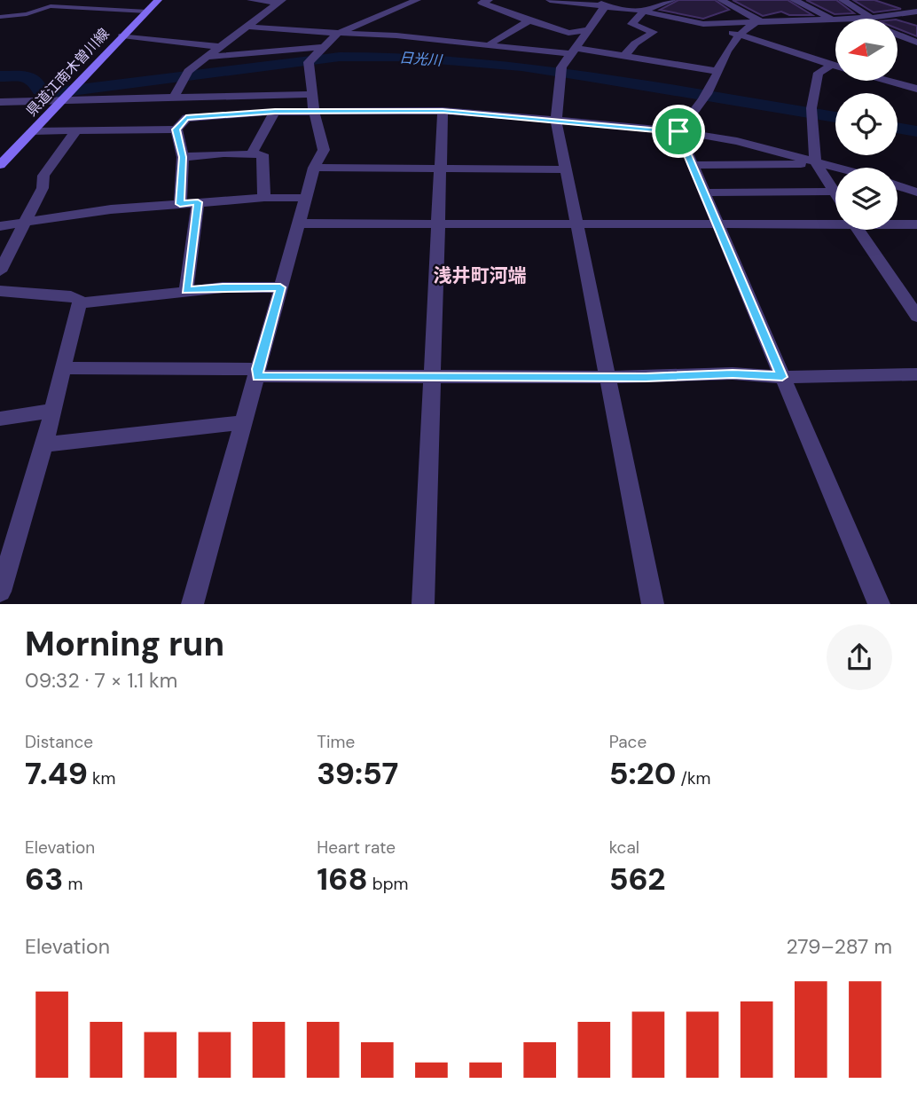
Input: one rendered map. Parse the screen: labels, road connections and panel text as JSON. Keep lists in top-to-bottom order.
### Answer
{
  "streets": {
    "main road": ["県道江南木曽川線"]
  },
  "districts": ["浅井町河端"],
  "water": ["日光川"],
  "north": "left",
  "page": {
    "heading": ["Morning run", "09:32 · 7 × 1.1 km"],
    "stats": [
      ["Distance", "7.49 km"],
      ["Time", "39:57"],
      ["Pace", "5:20 /km"],
      ["Elevation", "63 m"],
      ["Heart rate", "168 bpm"],
      ["kcal", "562"]
    ],
    "chart": ["Elevation", "279–287 m"]
  }
}
